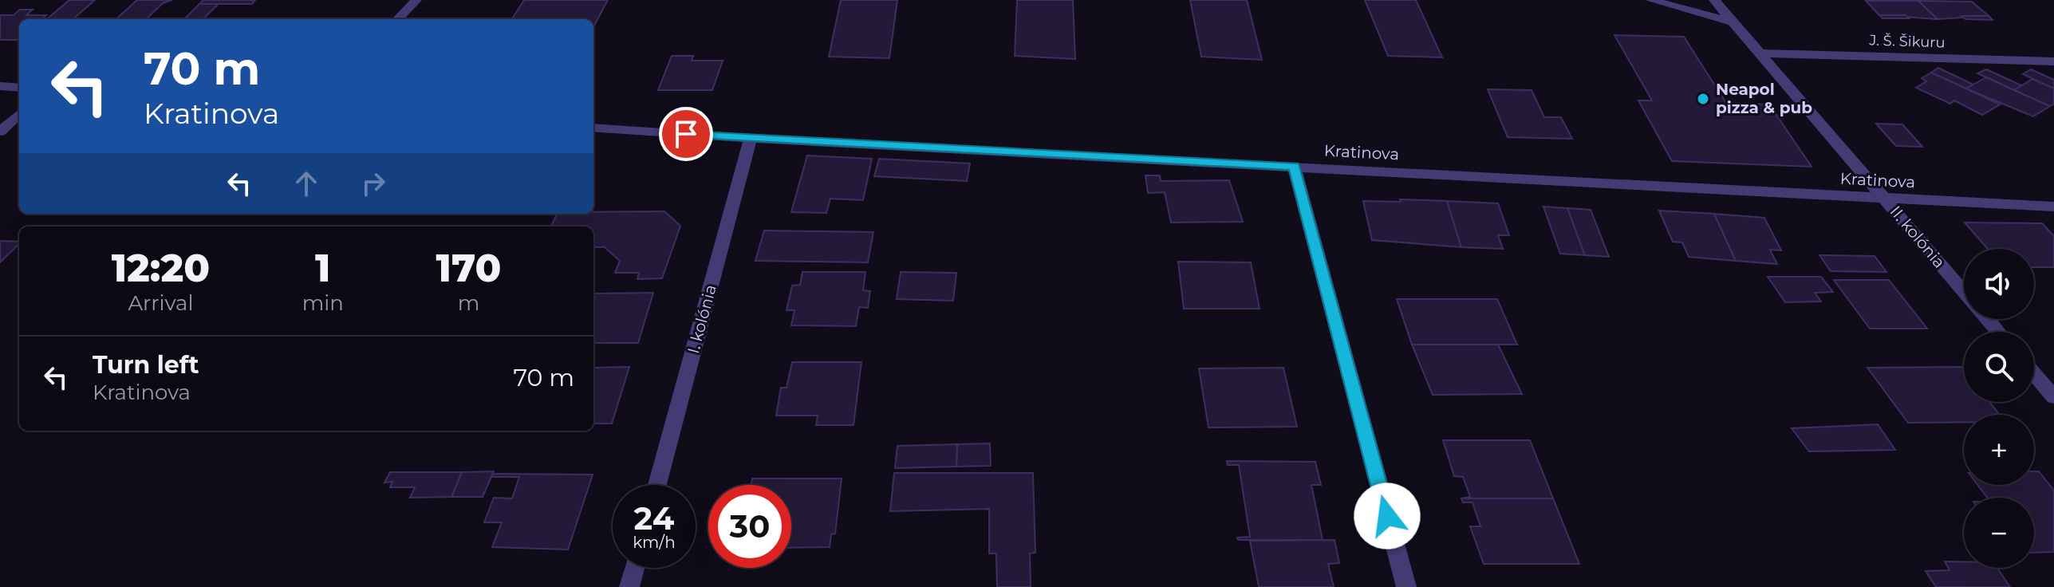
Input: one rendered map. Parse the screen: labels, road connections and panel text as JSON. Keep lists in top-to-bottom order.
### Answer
{
  "streets": {
    "street": [
      "J. Š. Šikuru",
      "Kratinova",
      "II. kolónia",
      "I. kolónia"
    ]
  },
  "crossings": [
    ["Kratinova", "II. kolónia"],
    ["Kratinova", "I. kolónia"]
  ],
  "places": ["Neapol pizza & pub"],
  "page": {
    "turn": ["70 m", "Kratinova"],
    "eta": [
      "12:20",
      "Arrival",
      "1",
      "min",
      "170",
      "m"
    ],
    "map_buttons": ["+", "−"],
    "list": [
      {
        "name": "Turn left",
        "note": "Kratinova",
        "value": "70 m"
      }
    ],
    "speed": "24 km/h",
    "limit": "30"
  }
}
